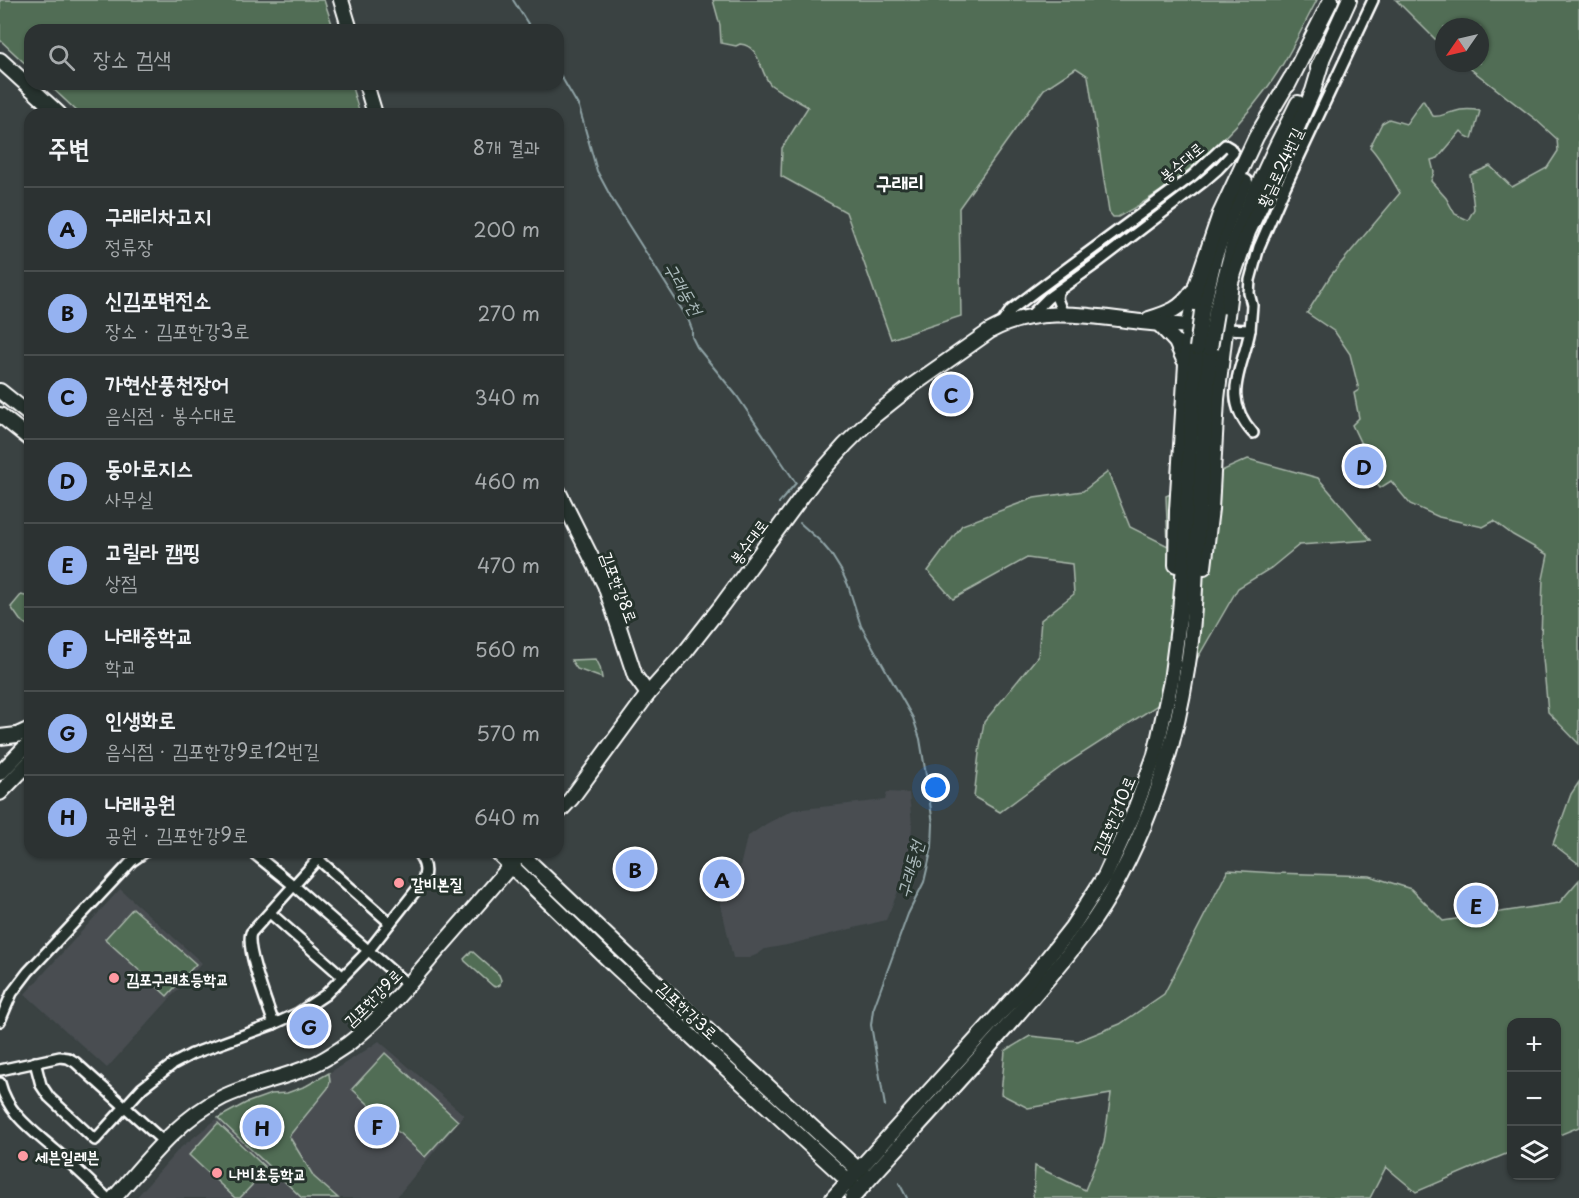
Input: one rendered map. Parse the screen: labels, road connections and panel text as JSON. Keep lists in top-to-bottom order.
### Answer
{
  "streets": {
    "street": [
      "봉수대로",
      "황금로24번길",
      "김포한강8로",
      "김포한강10로",
      "김포한강9로",
      "김포한강3로"
    ]
  },
  "crossings": [
    ["봉수대로", "김포한강8로"],
    ["김포한강10로", "김포한강3로"],
    ["김포한강9로", "김포한강3로"]
  ],
  "districts": ["구래리"],
  "water": ["구래동천"],
  "places": [
    "갈비본질",
    "김포구래초등학교",
    "세븐일레븐",
    "나비초등학교"
  ],
  "north": "bottom left",
  "page": {
    "search": "장소 검색",
    "heading": ["주변", "8개 결과"],
    "list": [
      {
        "mark": "A",
        "name": "구래리차고지",
        "note": "정류장",
        "value": "200 m"
      },
      {
        "mark": "B",
        "name": "신김포변전소",
        "note": "장소 · 김포한강3로",
        "value": "270 m"
      },
      {
        "mark": "C",
        "name": "가현산풍천장어",
        "note": "음식점 · 봉수대로",
        "value": "340 m"
      },
      {
        "mark": "D",
        "name": "동아로지스",
        "note": "사무실",
        "value": "460 m"
      },
      {
        "mark": "E",
        "name": "고릴라 캠핑",
        "note": "상점",
        "value": "470 m"
      },
      {
        "mark": "F",
        "name": "나래중학교",
        "note": "학교",
        "value": "560 m"
      },
      {
        "mark": "G",
        "name": "인생화로",
        "note": "음식점 · 김포한강9로12번길",
        "value": "570 m"
      },
      {
        "mark": "H",
        "name": "나래공원",
        "note": "공원 · 김포한강9로",
        "value": "640 m"
      }
    ],
    "pins": [
      "C",
      "D",
      "B",
      "A",
      "E",
      "G",
      "F",
      "H"
    ],
    "map_buttons": ["+", "−"]
  }
}
